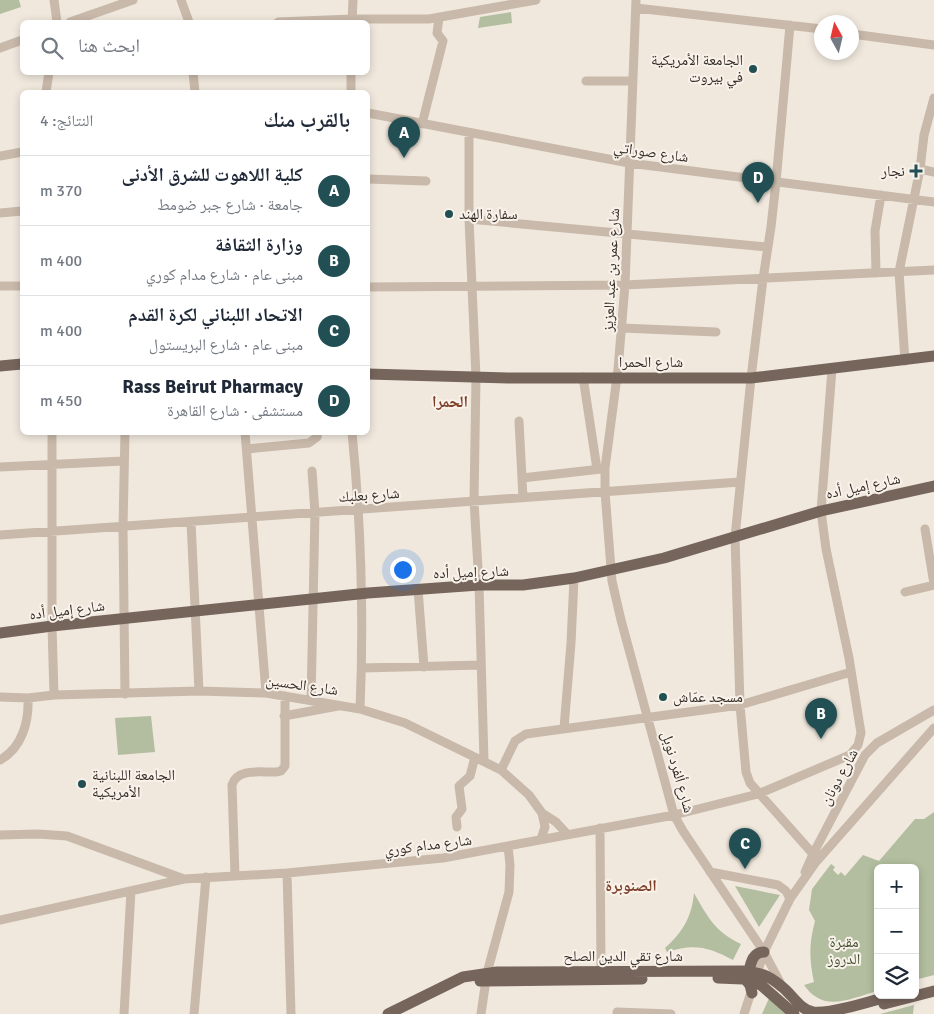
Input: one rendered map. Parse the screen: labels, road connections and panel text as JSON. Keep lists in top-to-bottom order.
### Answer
{
  "streets": {
    "main road": ["شارع الحمرا", "شارع إميل أده", "شارع تقي الدين الصلح"],
    "street": [
      "شارع صوراتي",
      "شارع عمر بن عبد العزيز",
      "شارع بعلبك",
      "شارع الحسين",
      "شارع ألفرد نوبل",
      "شارع دونان",
      "شارع مدام كوري"
    ]
  },
  "crossings": [
    ["شارع صوراتي", "شارع عمر بن عبد العزيز"],
    ["شارع عمر بن عبد العزيز", "شارع الحمرا"],
    ["شارع عمر بن عبد العزيز", "شارع إميل أده"],
    ["شارع عمر بن عبد العزيز", "شارع بعلبك"],
    ["شارع عمر بن عبد العزيز", "شارع ألفرد نوبل"],
    ["شارع إميل أده", "شارع ألفرد نوبل"],
    ["شارع الحسين", "شارع مدام كوري"],
    ["شارع ألفرد نوبل", "شارع دونان"],
    ["شارع ألفرد نوبل", "شارع مدام كوري"]
  ],
  "districts": ["الحمرا", "الصنوبرة"],
  "parks": ["مقبرة الدروز"],
  "places": {
    "other": [
      "الجامعة الأمريكية في بيروت",
      "سفارة الهند",
      "مسجد عمّاش",
      "الجامعة اللبنانية الأمريكية"
    ],
    "health": ["نجار"]
  },
  "north": "top",
  "page": {
    "search": "ابحث هنا",
    "heading": ["بالقرب منك", "النتائج: 4"],
    "pins": [
      "A",
      "D",
      "B",
      "C"
    ],
    "list": [
      {
        "mark": "A",
        "name": "كلية اللاهوت للشرق الأدنى",
        "note": "جامعة · شارع جبر ضومط",
        "value": "370 m"
      },
      {
        "mark": "B",
        "name": "وزارة الثقافة",
        "note": "مبنى عام · شارع مدام كوري",
        "value": "400 m"
      },
      {
        "mark": "C",
        "name": "الاتحاد اللبناني لكرة القدم",
        "note": "مبنى عام · شارع البريستول",
        "value": "400 m"
      },
      {
        "mark": "D",
        "name": "Rass Beirut Pharmacy",
        "note": "مستشفى · شارع القاهرة",
        "value": "450 m"
      }
    ],
    "map_buttons": ["+", "−"]
  }
}
